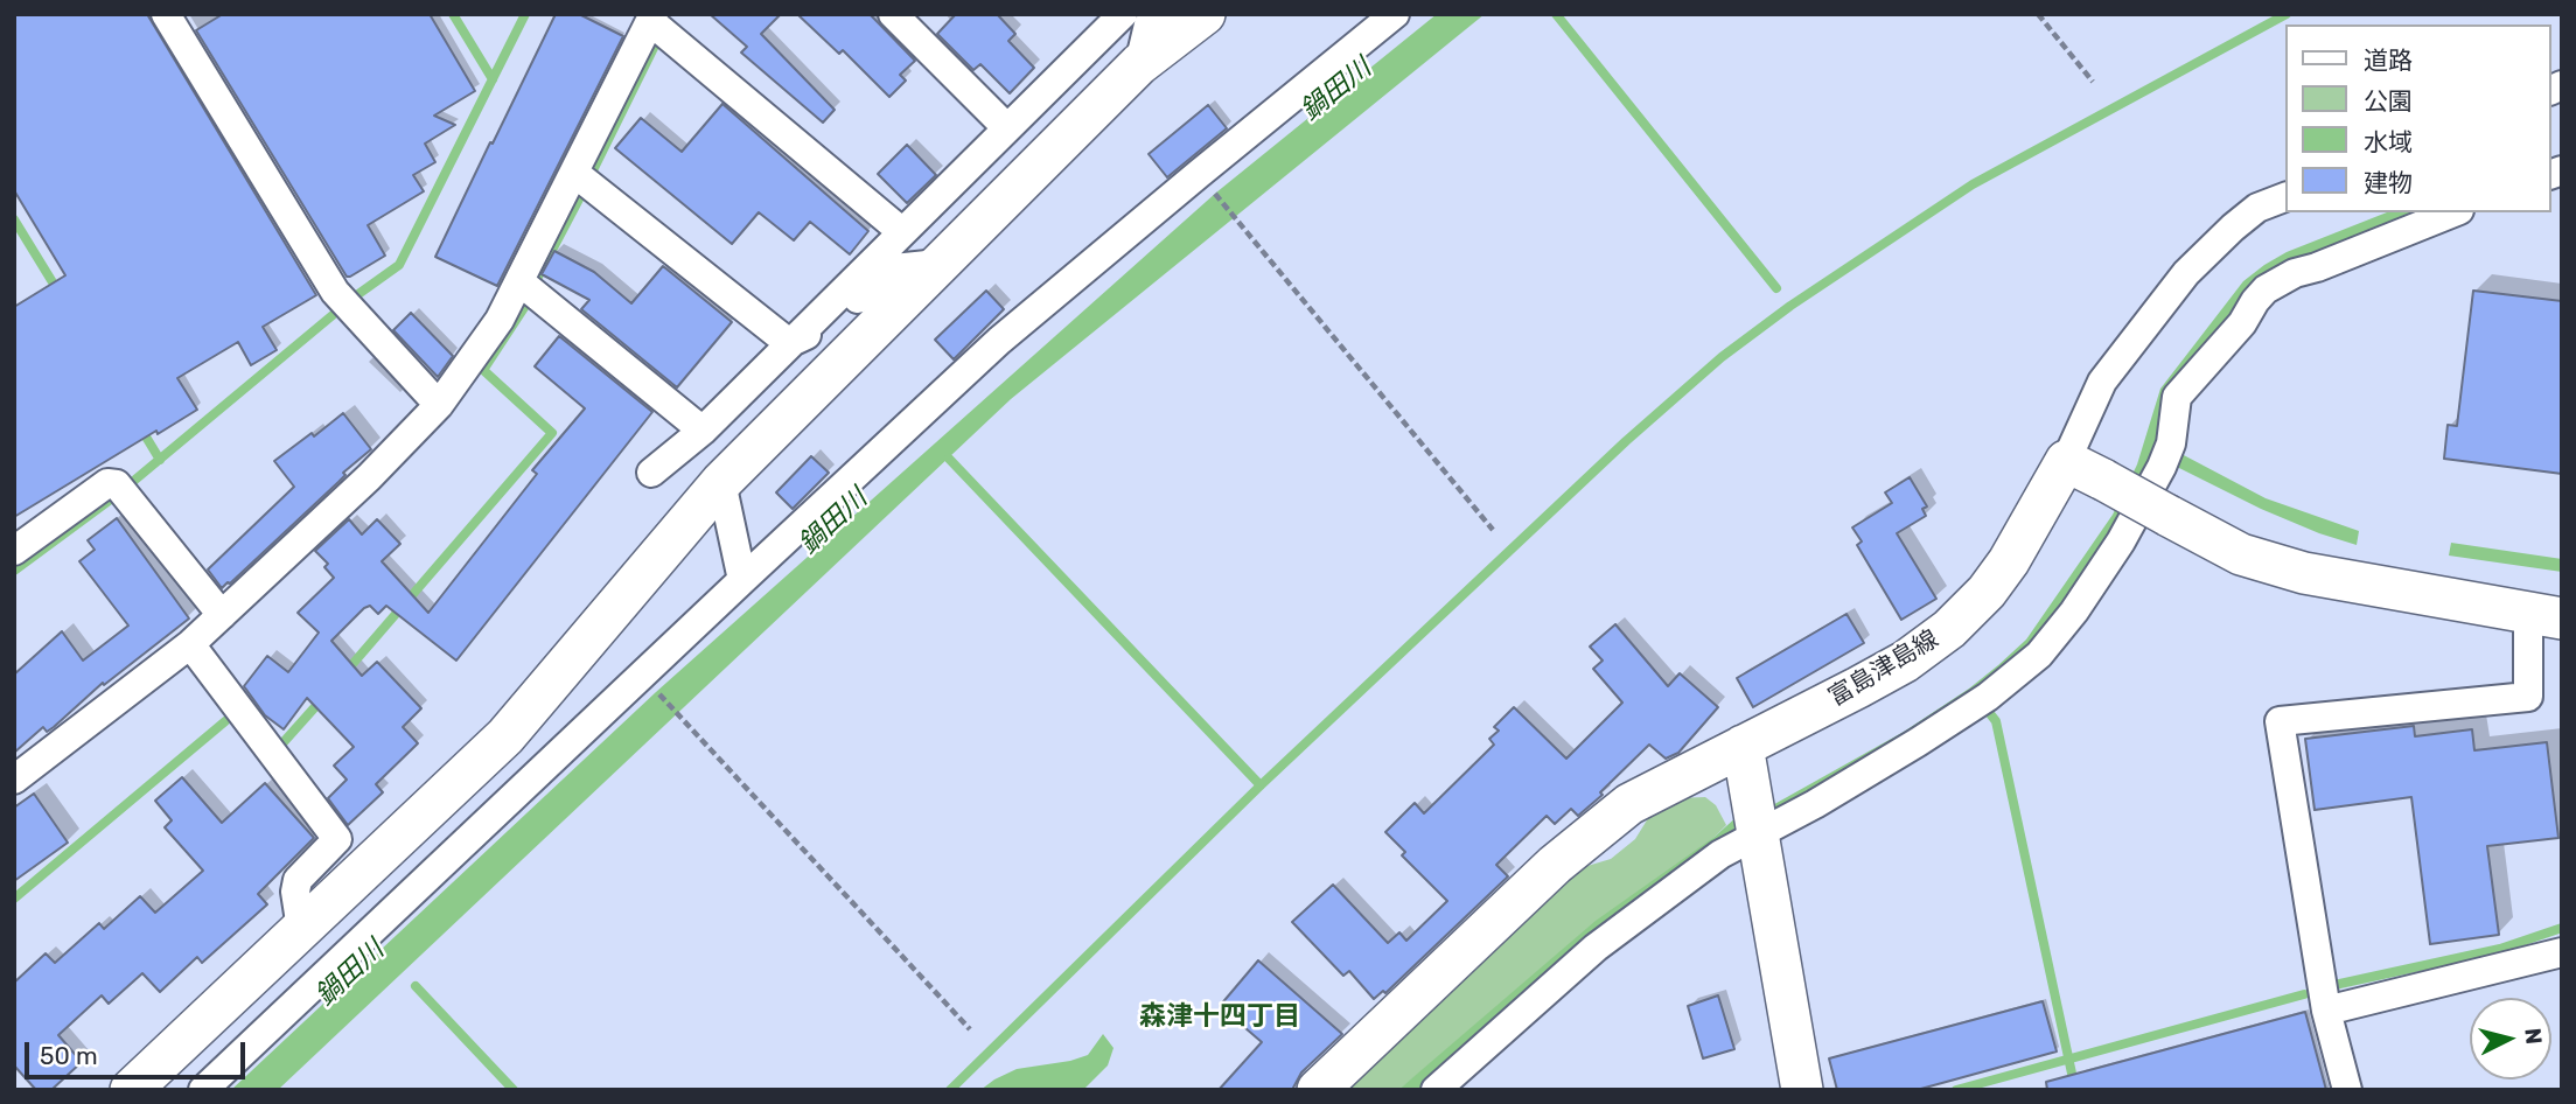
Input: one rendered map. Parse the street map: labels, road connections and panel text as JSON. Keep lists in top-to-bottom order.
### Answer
{
  "streets": {
    "street": ["富島津島線"]
  },
  "districts": ["森津十四丁目"],
  "water": ["鍋田川"],
  "legend": [
    "道路",
    "公園",
    "水域",
    "建物"
  ],
  "scale_bar": "50 m",
  "north": "right"
}
